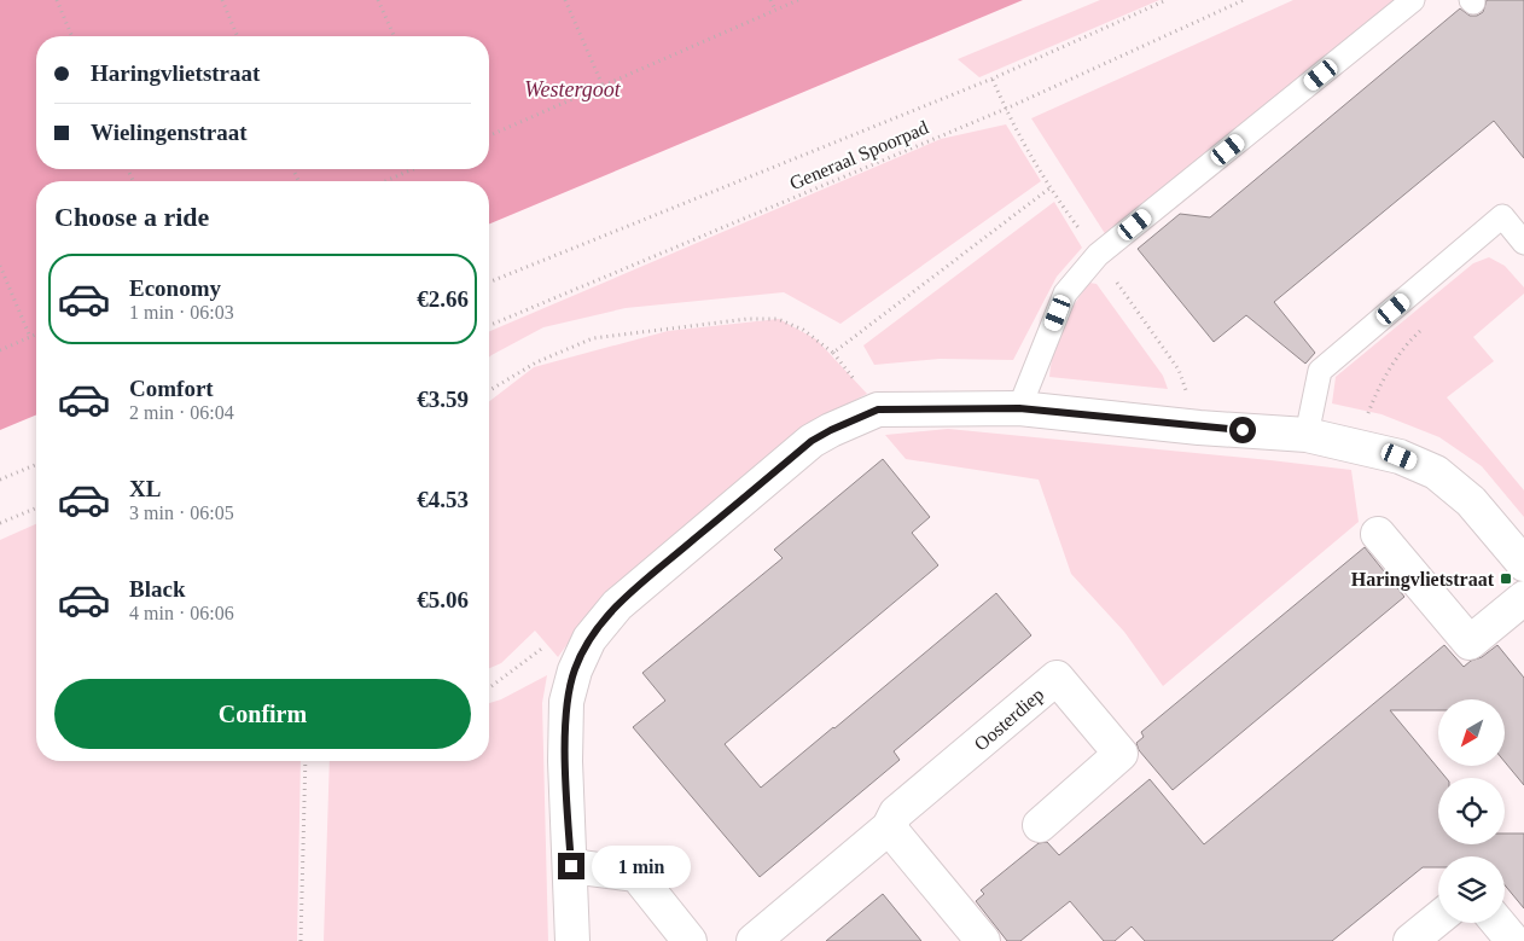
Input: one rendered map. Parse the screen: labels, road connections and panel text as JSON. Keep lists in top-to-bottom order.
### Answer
{
  "streets": {
    "street": ["Oosterdiep"],
    "path": ["Generaal Spoorpad"]
  },
  "water": ["Westergoot"],
  "places": {
    "transit": ["Haringvlietstraat"]
  },
  "north": "bottom left",
  "page": {
    "banner": ["Haringvlietstraat", "Wielingenstraat"],
    "heading": "Choose a ride",
    "list": [
      {
        "name": "Economy",
        "note": "1 min · 06:03",
        "value": "€2.66"
      },
      {
        "name": "Comfort",
        "note": "2 min · 06:04",
        "value": "€3.59"
      },
      {
        "name": "XL",
        "note": "3 min · 06:05",
        "value": "€4.53"
      },
      {
        "name": "Black",
        "note": "4 min · 06:06",
        "value": "€5.06"
      }
    ],
    "buttons": "Confirm",
    "bubble": "1 min"
  }
}
